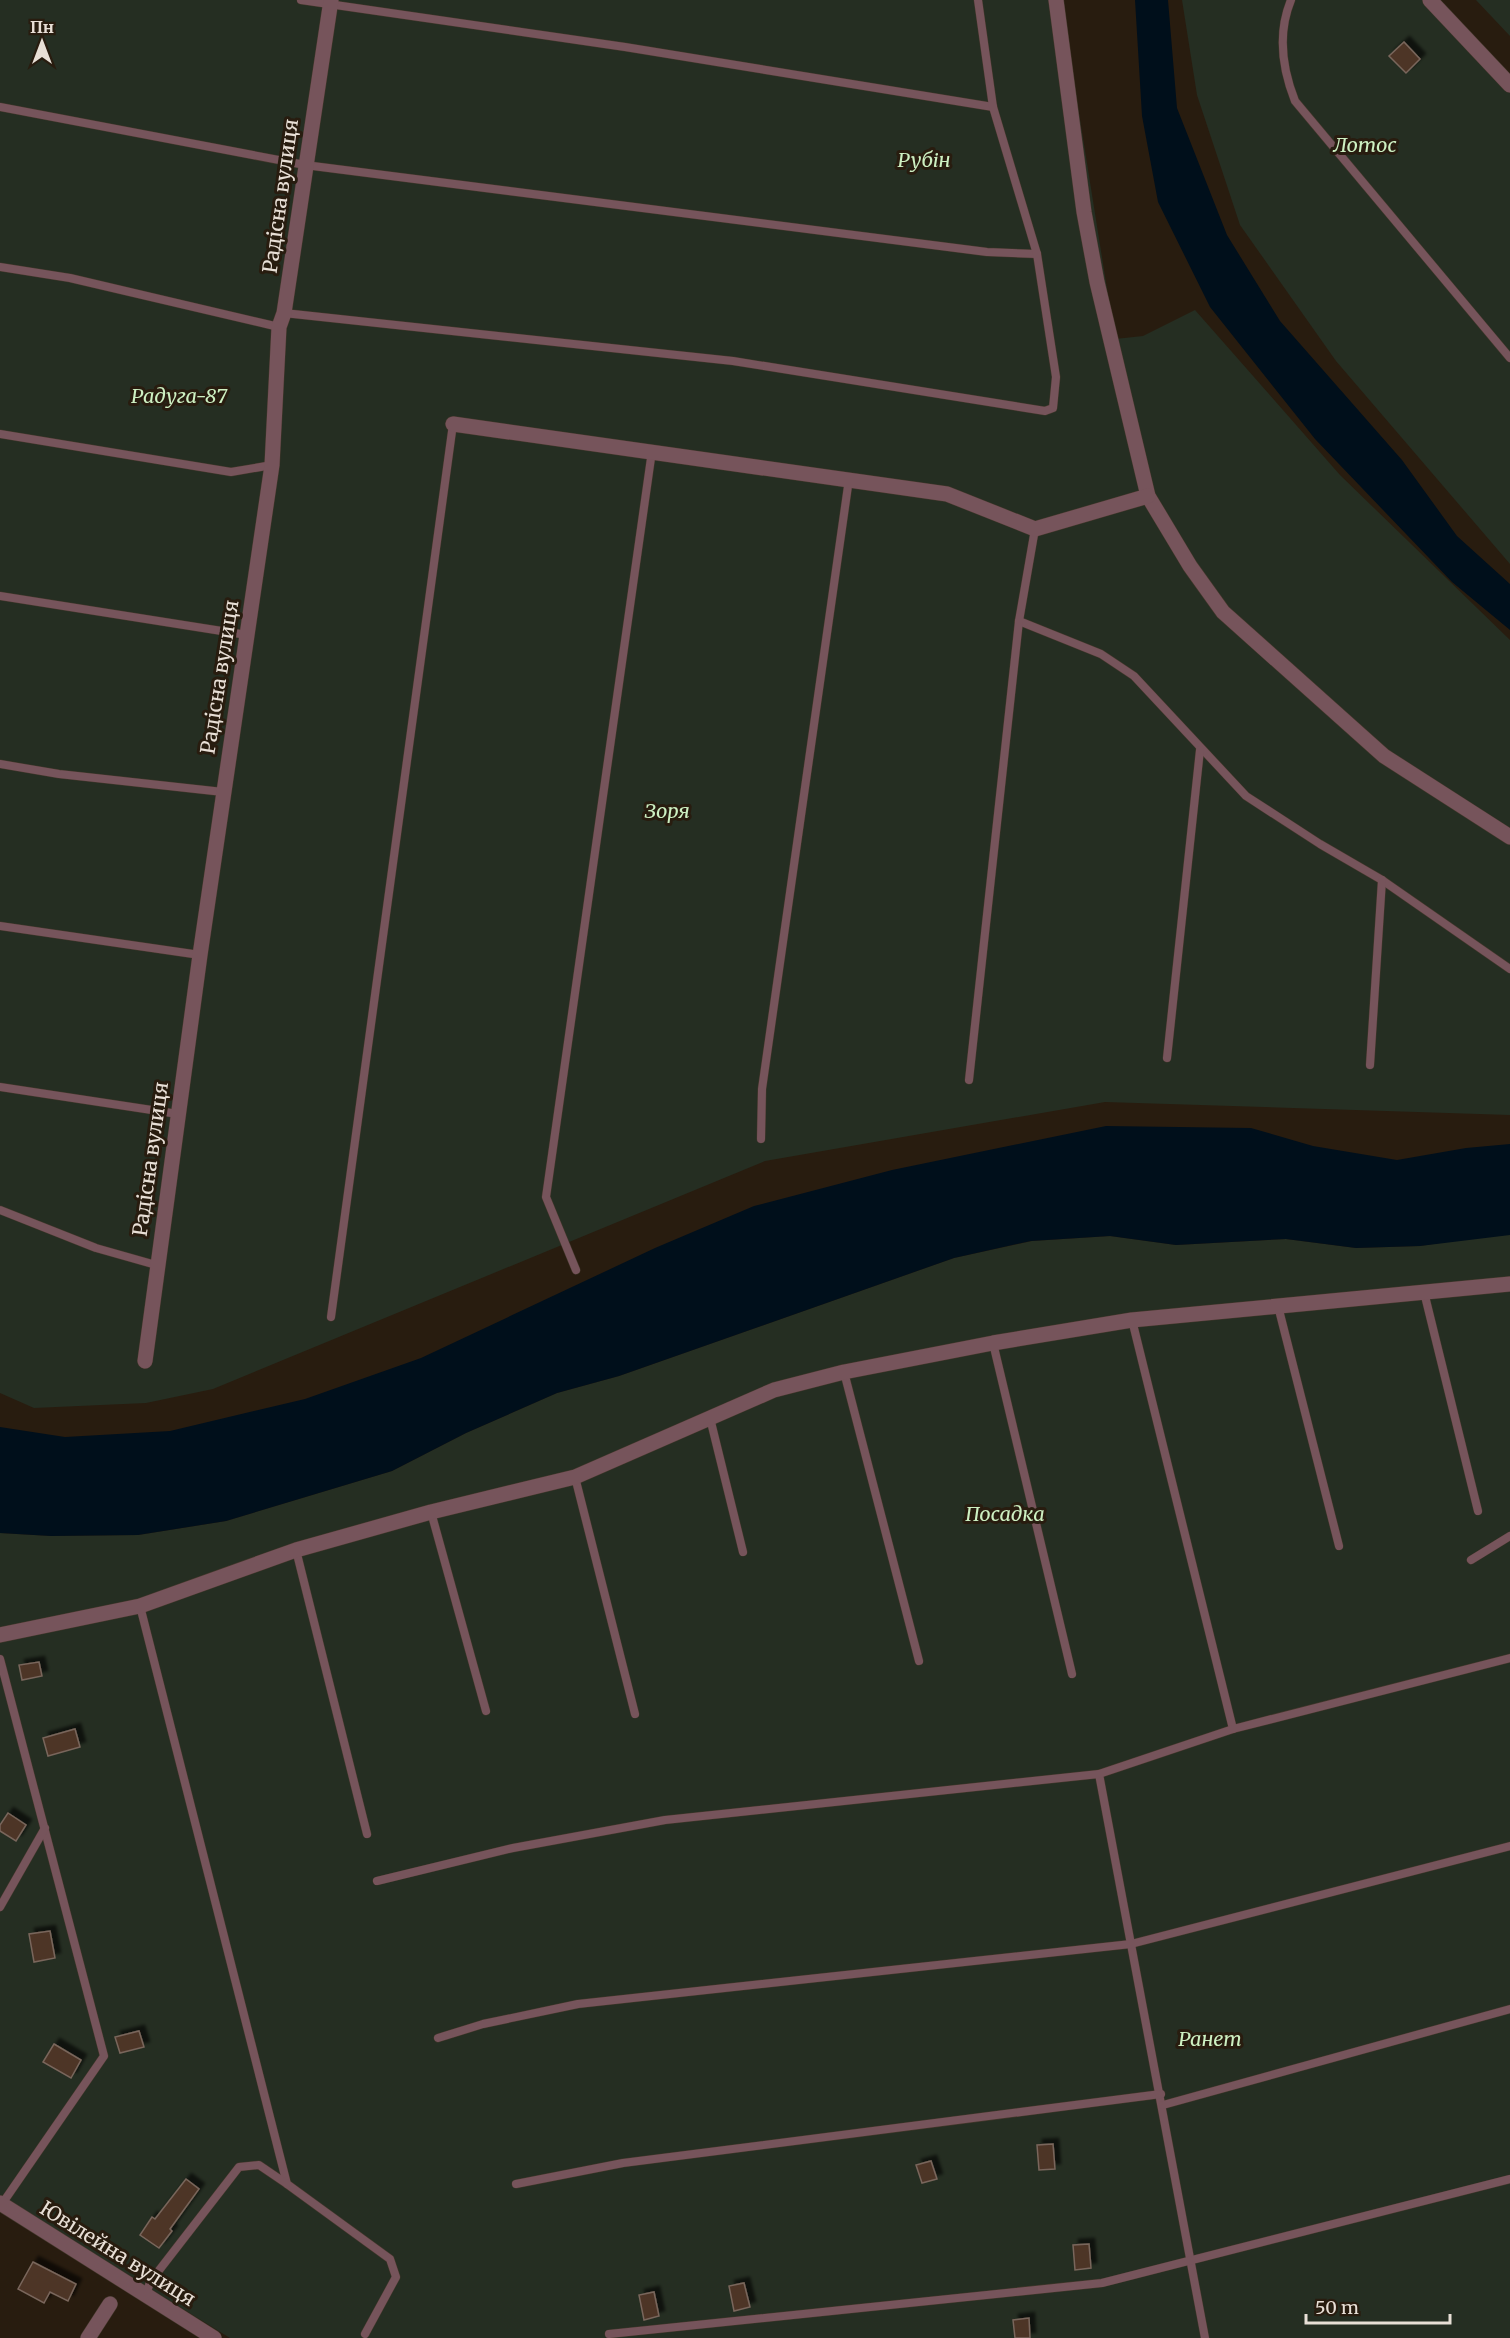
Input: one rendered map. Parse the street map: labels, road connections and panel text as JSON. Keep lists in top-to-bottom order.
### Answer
{
  "streets": {
    "street": ["Радісна вулиця", "Ювілейна вулиця"]
  },
  "parks": [
    "Лотос",
    "Рубін",
    "Радуга-87",
    "Зоря",
    "Посадка",
    "Ранет"
  ],
  "scale_bar": "50 m",
  "north": "top"
}
